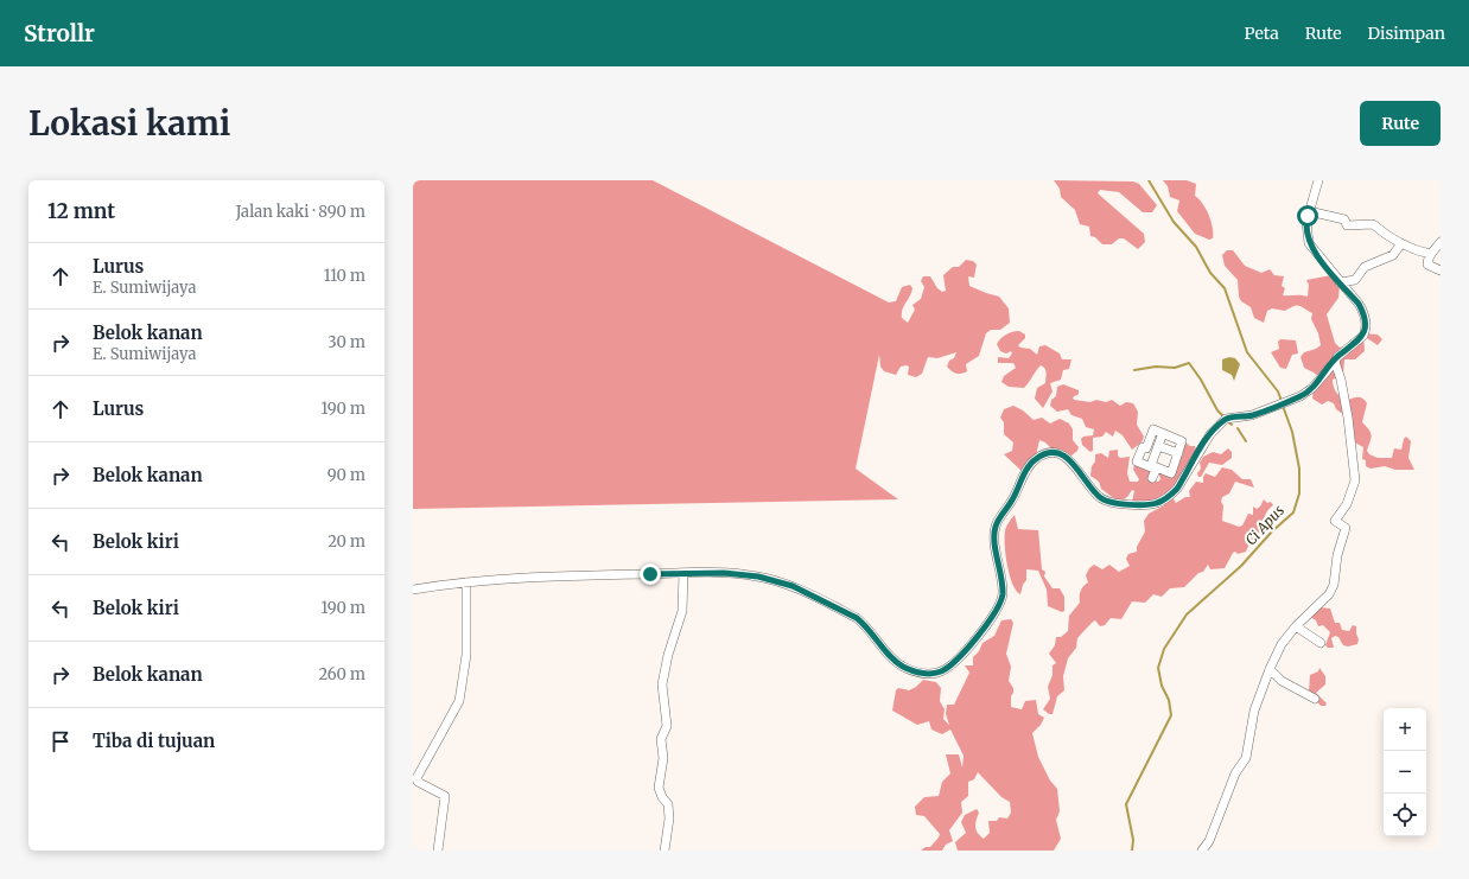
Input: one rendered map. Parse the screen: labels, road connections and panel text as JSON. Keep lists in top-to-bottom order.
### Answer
{
  "water": ["Ci Apus"],
  "page": {
    "header": "Strollr",
    "nav": ["Peta", "Rute", "Disimpan"],
    "buttons": "Rute",
    "title": "Lokasi kami",
    "heading": ["12 mnt", "Jalan kaki · 890 m"],
    "list": [
      ["Lurus", "E. Sumiwijaya", "110 m"],
      ["Belok kanan", "E. Sumiwijaya", "30 m"],
      ["Lurus", "190 m"],
      ["Belok kanan", "90 m"],
      ["Belok kiri", "20 m"],
      ["Belok kiri", "190 m"],
      ["Belok kanan", "260 m"],
      "Tiba di tujuan"
    ],
    "map_buttons": ["+", "−"]
  }
}
